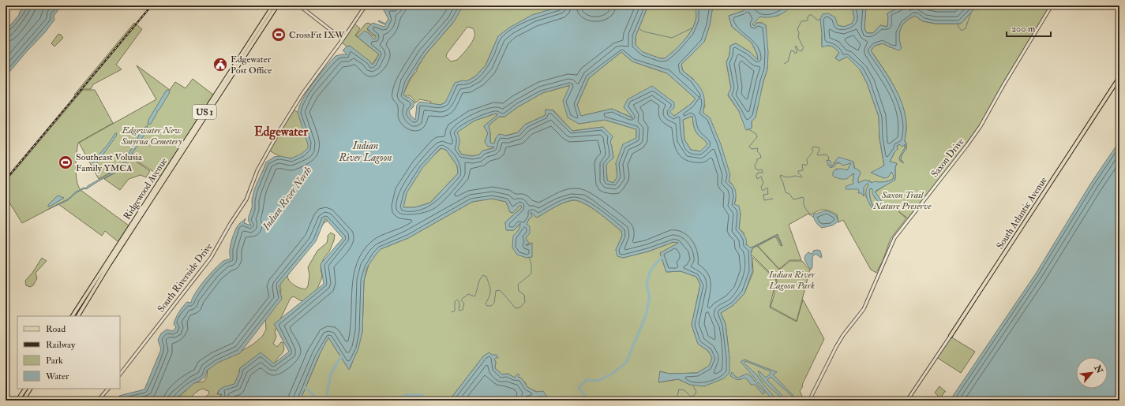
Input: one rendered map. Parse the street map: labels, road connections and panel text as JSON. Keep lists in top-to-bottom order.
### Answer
{
  "streets": {
    "main road": ["US 1", "Ridgewood Avenue", "South Atlantic Avenue"],
    "street": ["Saxon Drive", "South Riverside Drive"]
  },
  "districts": ["Edgewater"],
  "water": ["Indian River Lagoon", "Indian River North"],
  "parks": ["Edgewater New Smyrna Cemetery", "Saxon Trail Nature Preserve", "Indian River Lagoon Park"],
  "places": {
    "sports": ["CrossFit IXW", "Southeast Volusia Family YMCA"],
    "public building": ["Edgewater Post Office"]
  },
  "legend": [
    "Road",
    "Railway",
    "Park",
    "Water"
  ],
  "scale_bar": "200 m",
  "north": "top right"
}
